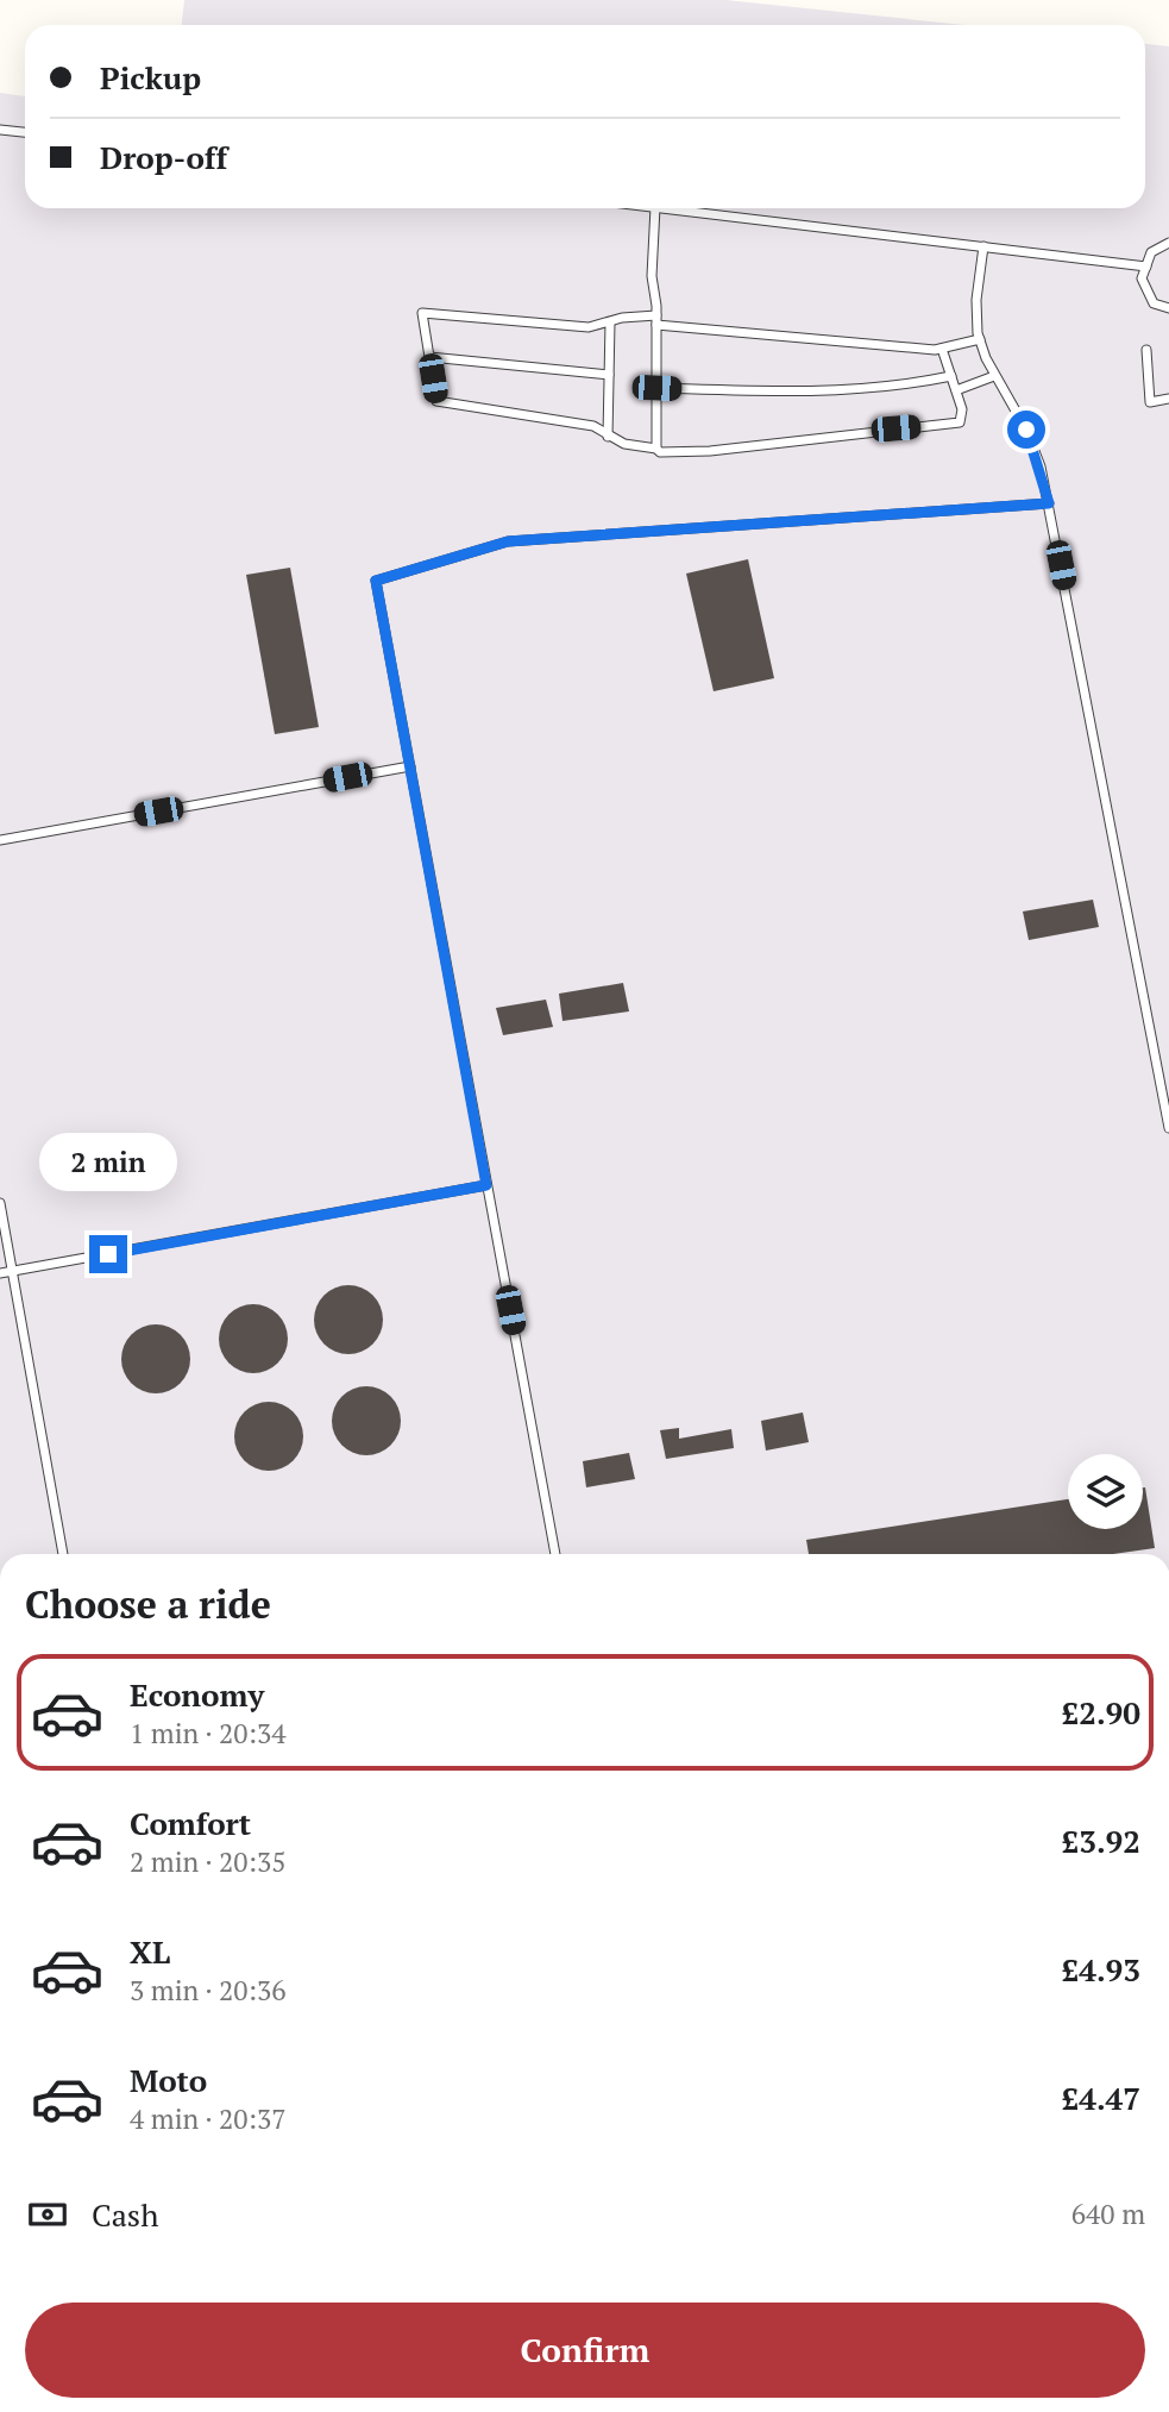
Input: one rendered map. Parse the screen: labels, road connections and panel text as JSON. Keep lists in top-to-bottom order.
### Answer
{
  "page": {
    "banner": ["Pickup", "Drop-off"],
    "bubble": "2 min",
    "heading": "Choose a ride",
    "list": [
      {
        "name": "Economy",
        "note": "1 min · 20:34",
        "value": "£2.90"
      },
      {
        "name": "Comfort",
        "note": "2 min · 20:35",
        "value": "£3.92"
      },
      {
        "name": "XL",
        "note": "3 min · 20:36",
        "value": "£4.93"
      },
      {
        "name": "Moto",
        "note": "4 min · 20:37",
        "value": "£4.47"
      }
    ],
    "pay": ["Cash", "640 m"],
    "buttons": "Confirm"
  }
}
